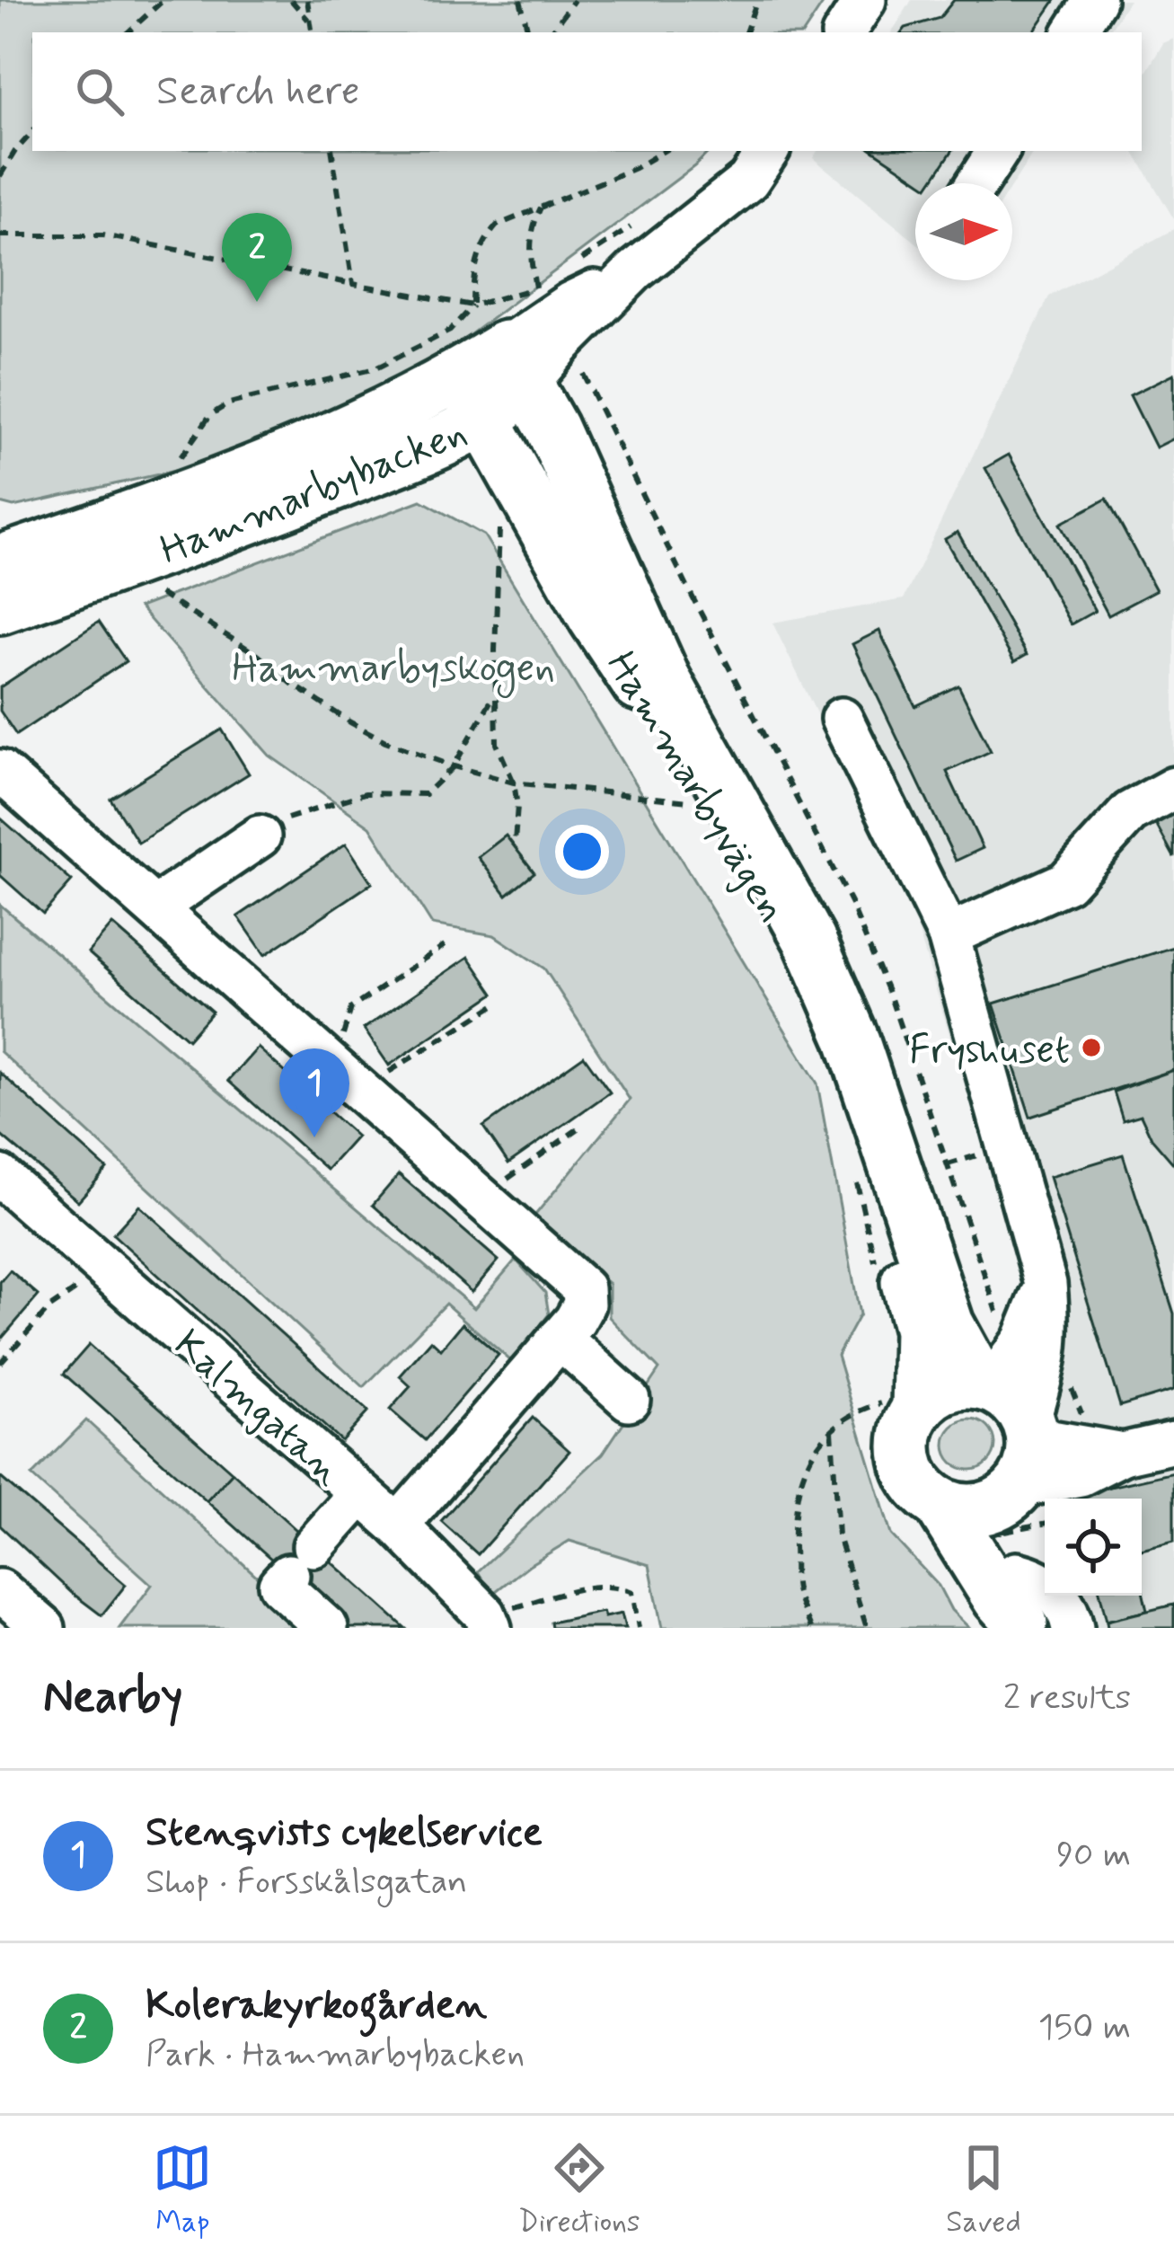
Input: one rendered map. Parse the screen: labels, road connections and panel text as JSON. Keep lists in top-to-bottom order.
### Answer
{
  "streets": {
    "main road": ["Hammarbybacken", "Hammarbyvägen"],
    "street": ["Kalmgatan"]
  },
  "crossings": [
    ["Hammarbybacken", "Hammarbyvägen"]
  ],
  "parks": ["Hammarbyskogen"],
  "places": ["Fryshuset"],
  "north": "right",
  "page": {
    "search": "Search here",
    "pins": ["2", "1"],
    "heading": ["Nearby", "2 results"],
    "list": [
      {
        "mark": "1",
        "name": "Stenqvists cykelservice",
        "note": "Shop · Forsskålsgatan",
        "value": "90 m"
      },
      {
        "mark": "2",
        "name": "Kolerakyrkogården",
        "note": "Park · Hammarbybacken",
        "value": "150 m"
      }
    ],
    "nav": ["Map", "Directions", "Saved"]
  }
}
